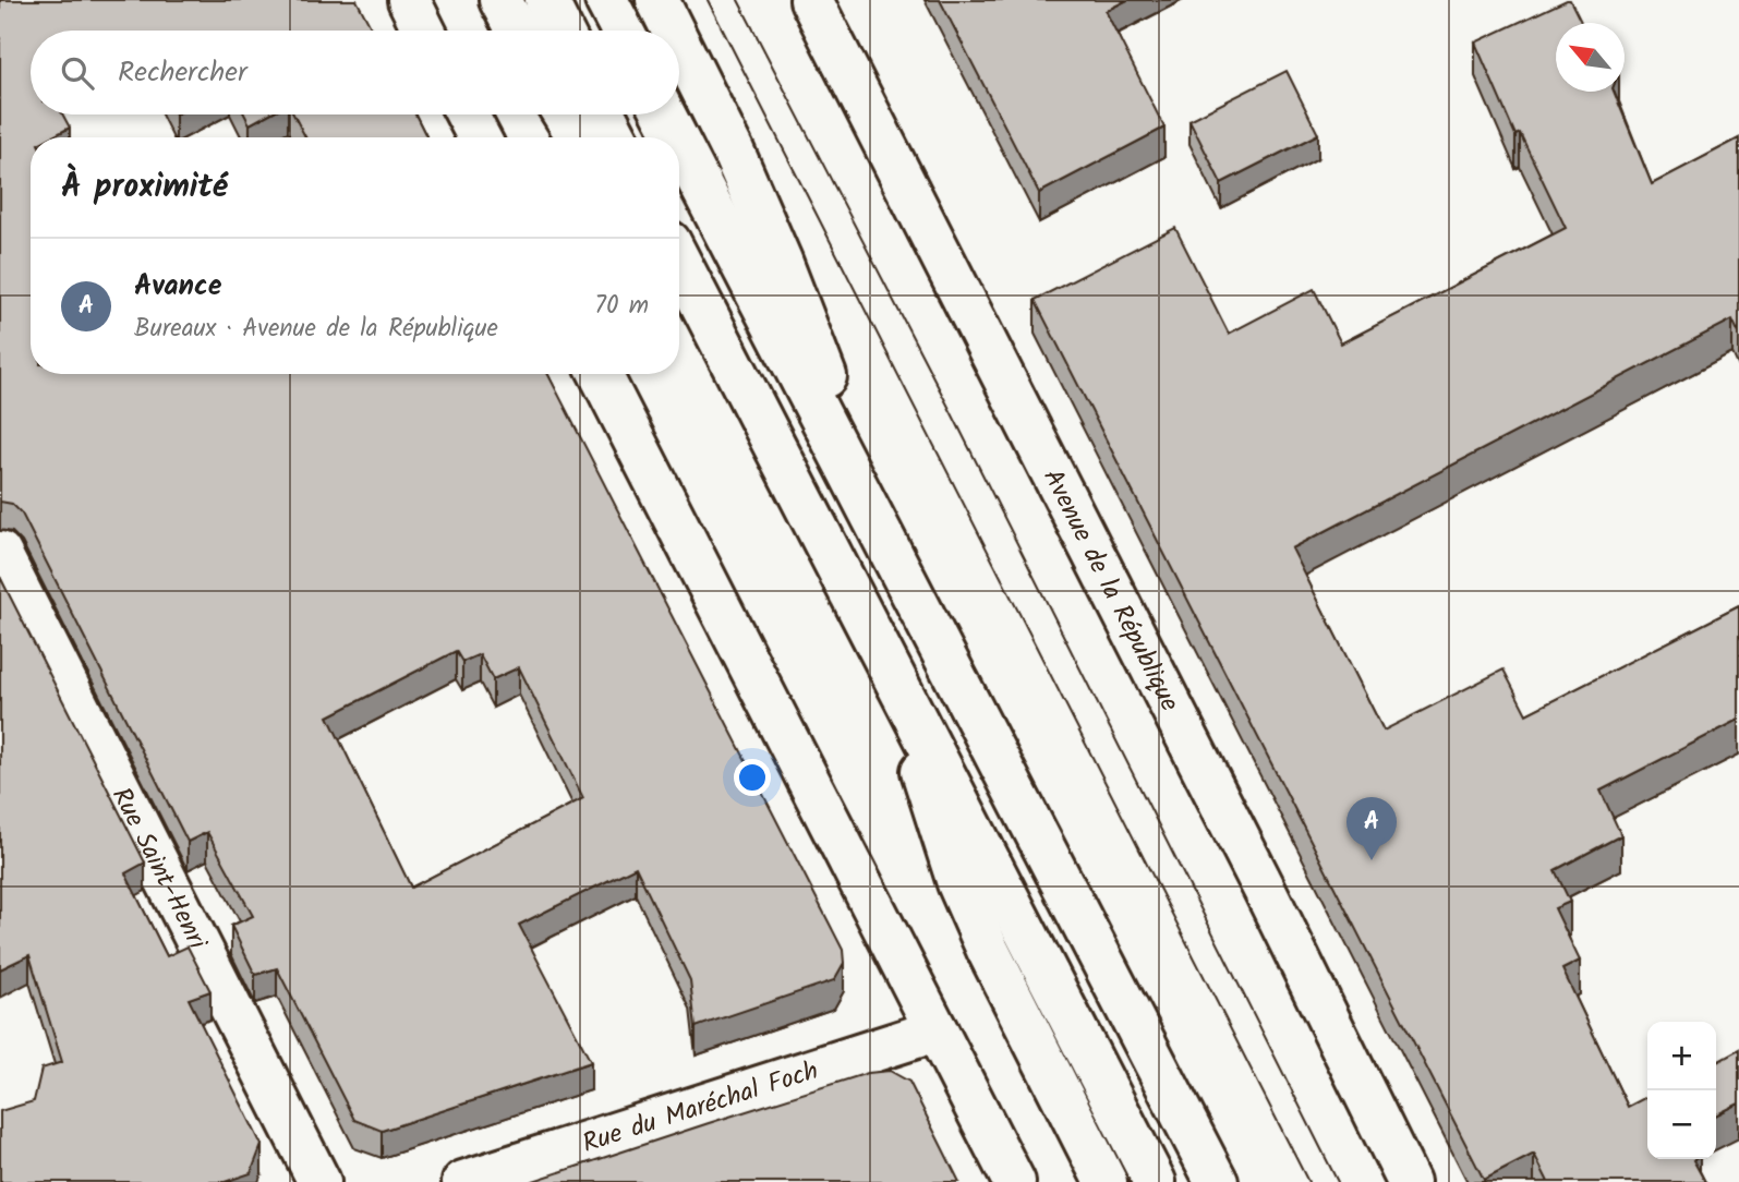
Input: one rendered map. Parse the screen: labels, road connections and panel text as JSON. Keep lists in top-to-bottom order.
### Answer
{
  "streets": {
    "main road": ["Avenue de la République", "Rue Saint-Henri", "Rue du Maréchal Foch"]
  },
  "north": "top left",
  "page": {
    "search": "Rechercher",
    "heading": "À proximité",
    "list": [
      {
        "mark": "A",
        "name": "Avance",
        "note": "Bureaux · Avenue de la République",
        "value": "70 m"
      }
    ],
    "pins": "A",
    "map_buttons": ["+", "−"]
  }
}
